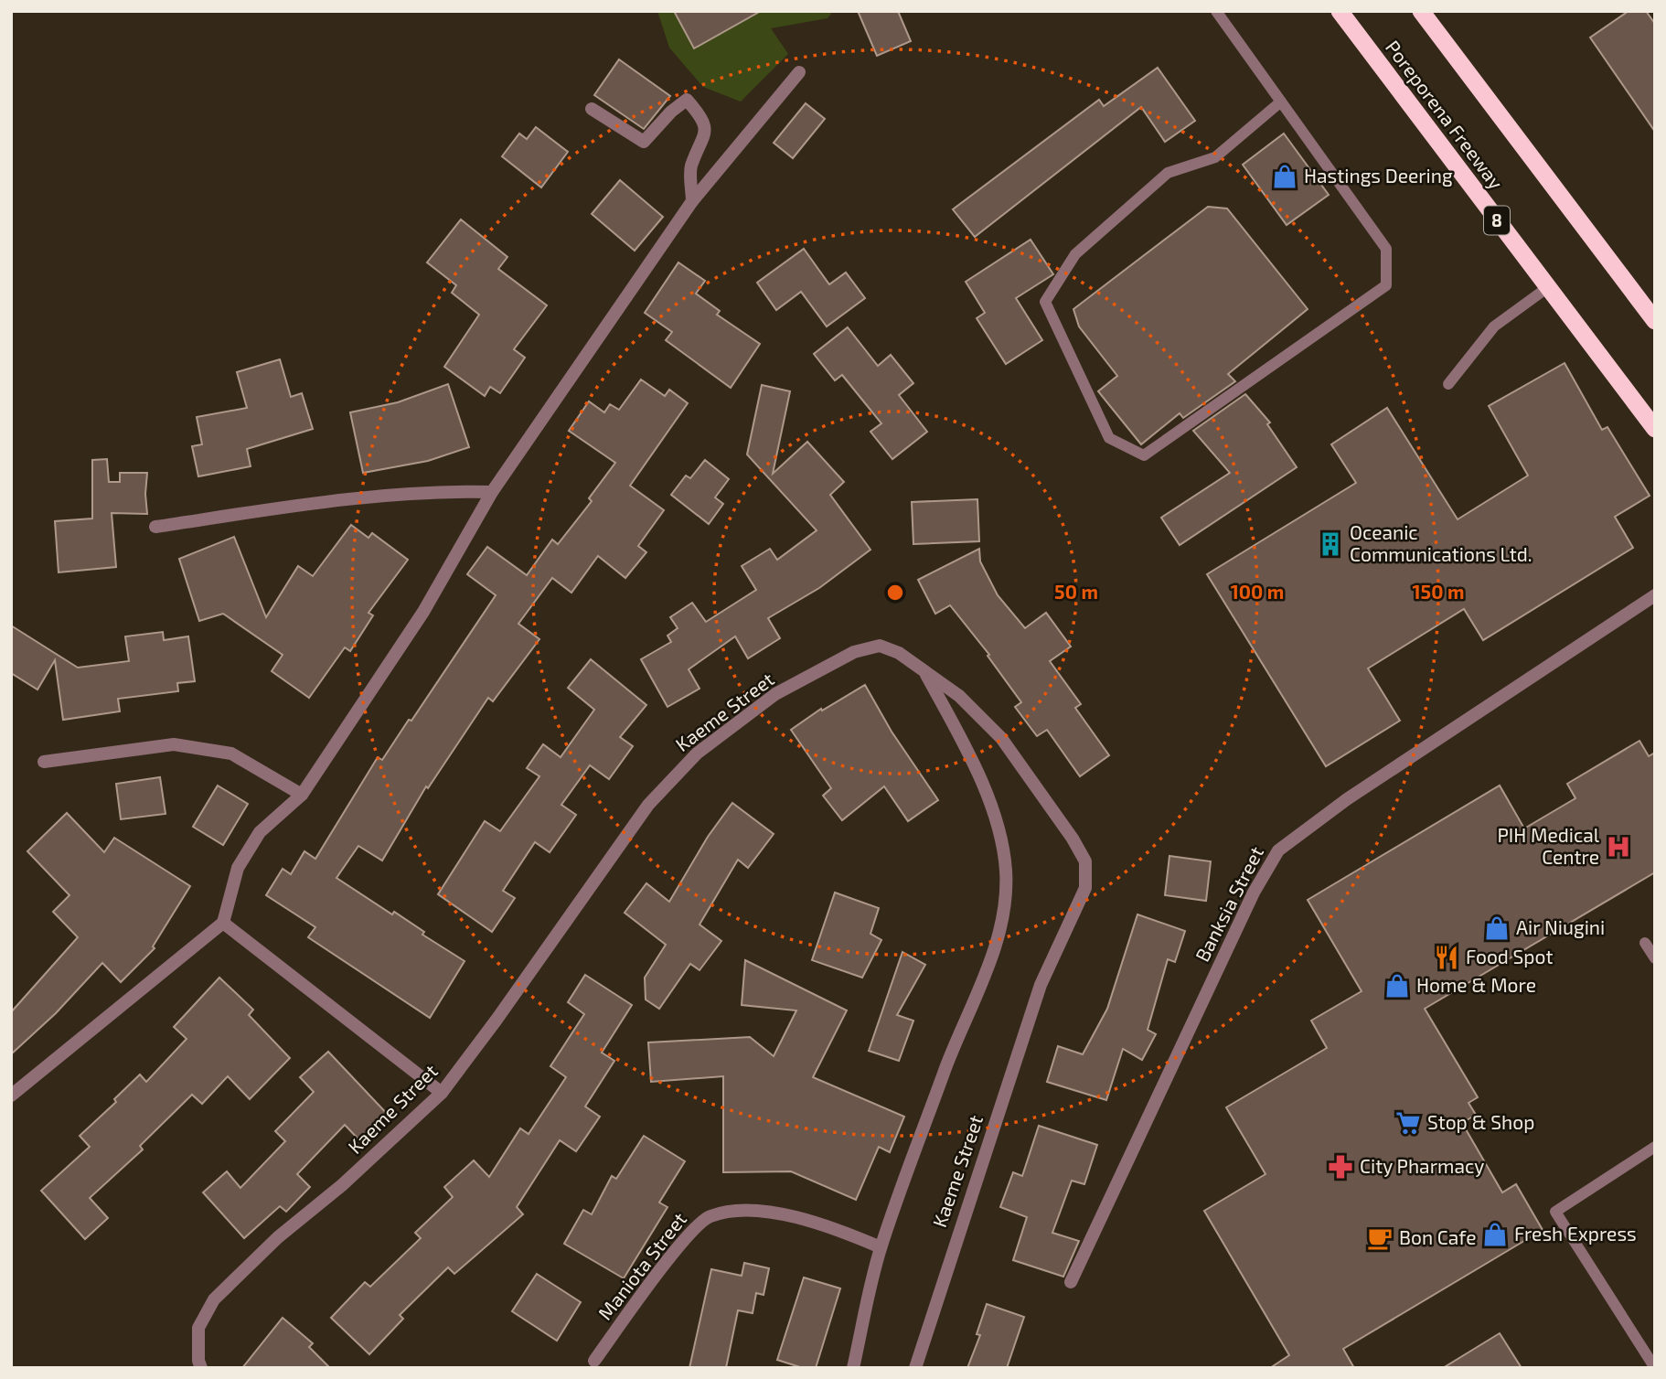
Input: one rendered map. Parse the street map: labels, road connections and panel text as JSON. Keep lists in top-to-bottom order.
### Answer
{
  "streets": {
    "highway": ["Poreporena Freeway", "8"],
    "street": ["Kaeme Street", "Banksia Street", "Maniota Street"]
  },
  "places": {
    "shop": [
      "Hastings Deering",
      "Air Niugini",
      "Home & More",
      "Fresh Express"
    ],
    "building": ["Oceanic Communications Ltd."],
    "hospital": ["PIH Medical Centre"],
    "restaurant": ["Food Spot"],
    "supermarket": ["Stop & Shop"],
    "pharmacy": ["City Pharmacy"],
    "cafe": ["Bon Cafe"]
  },
  "rings": ["50 m", "100 m", "150 m"]
}
